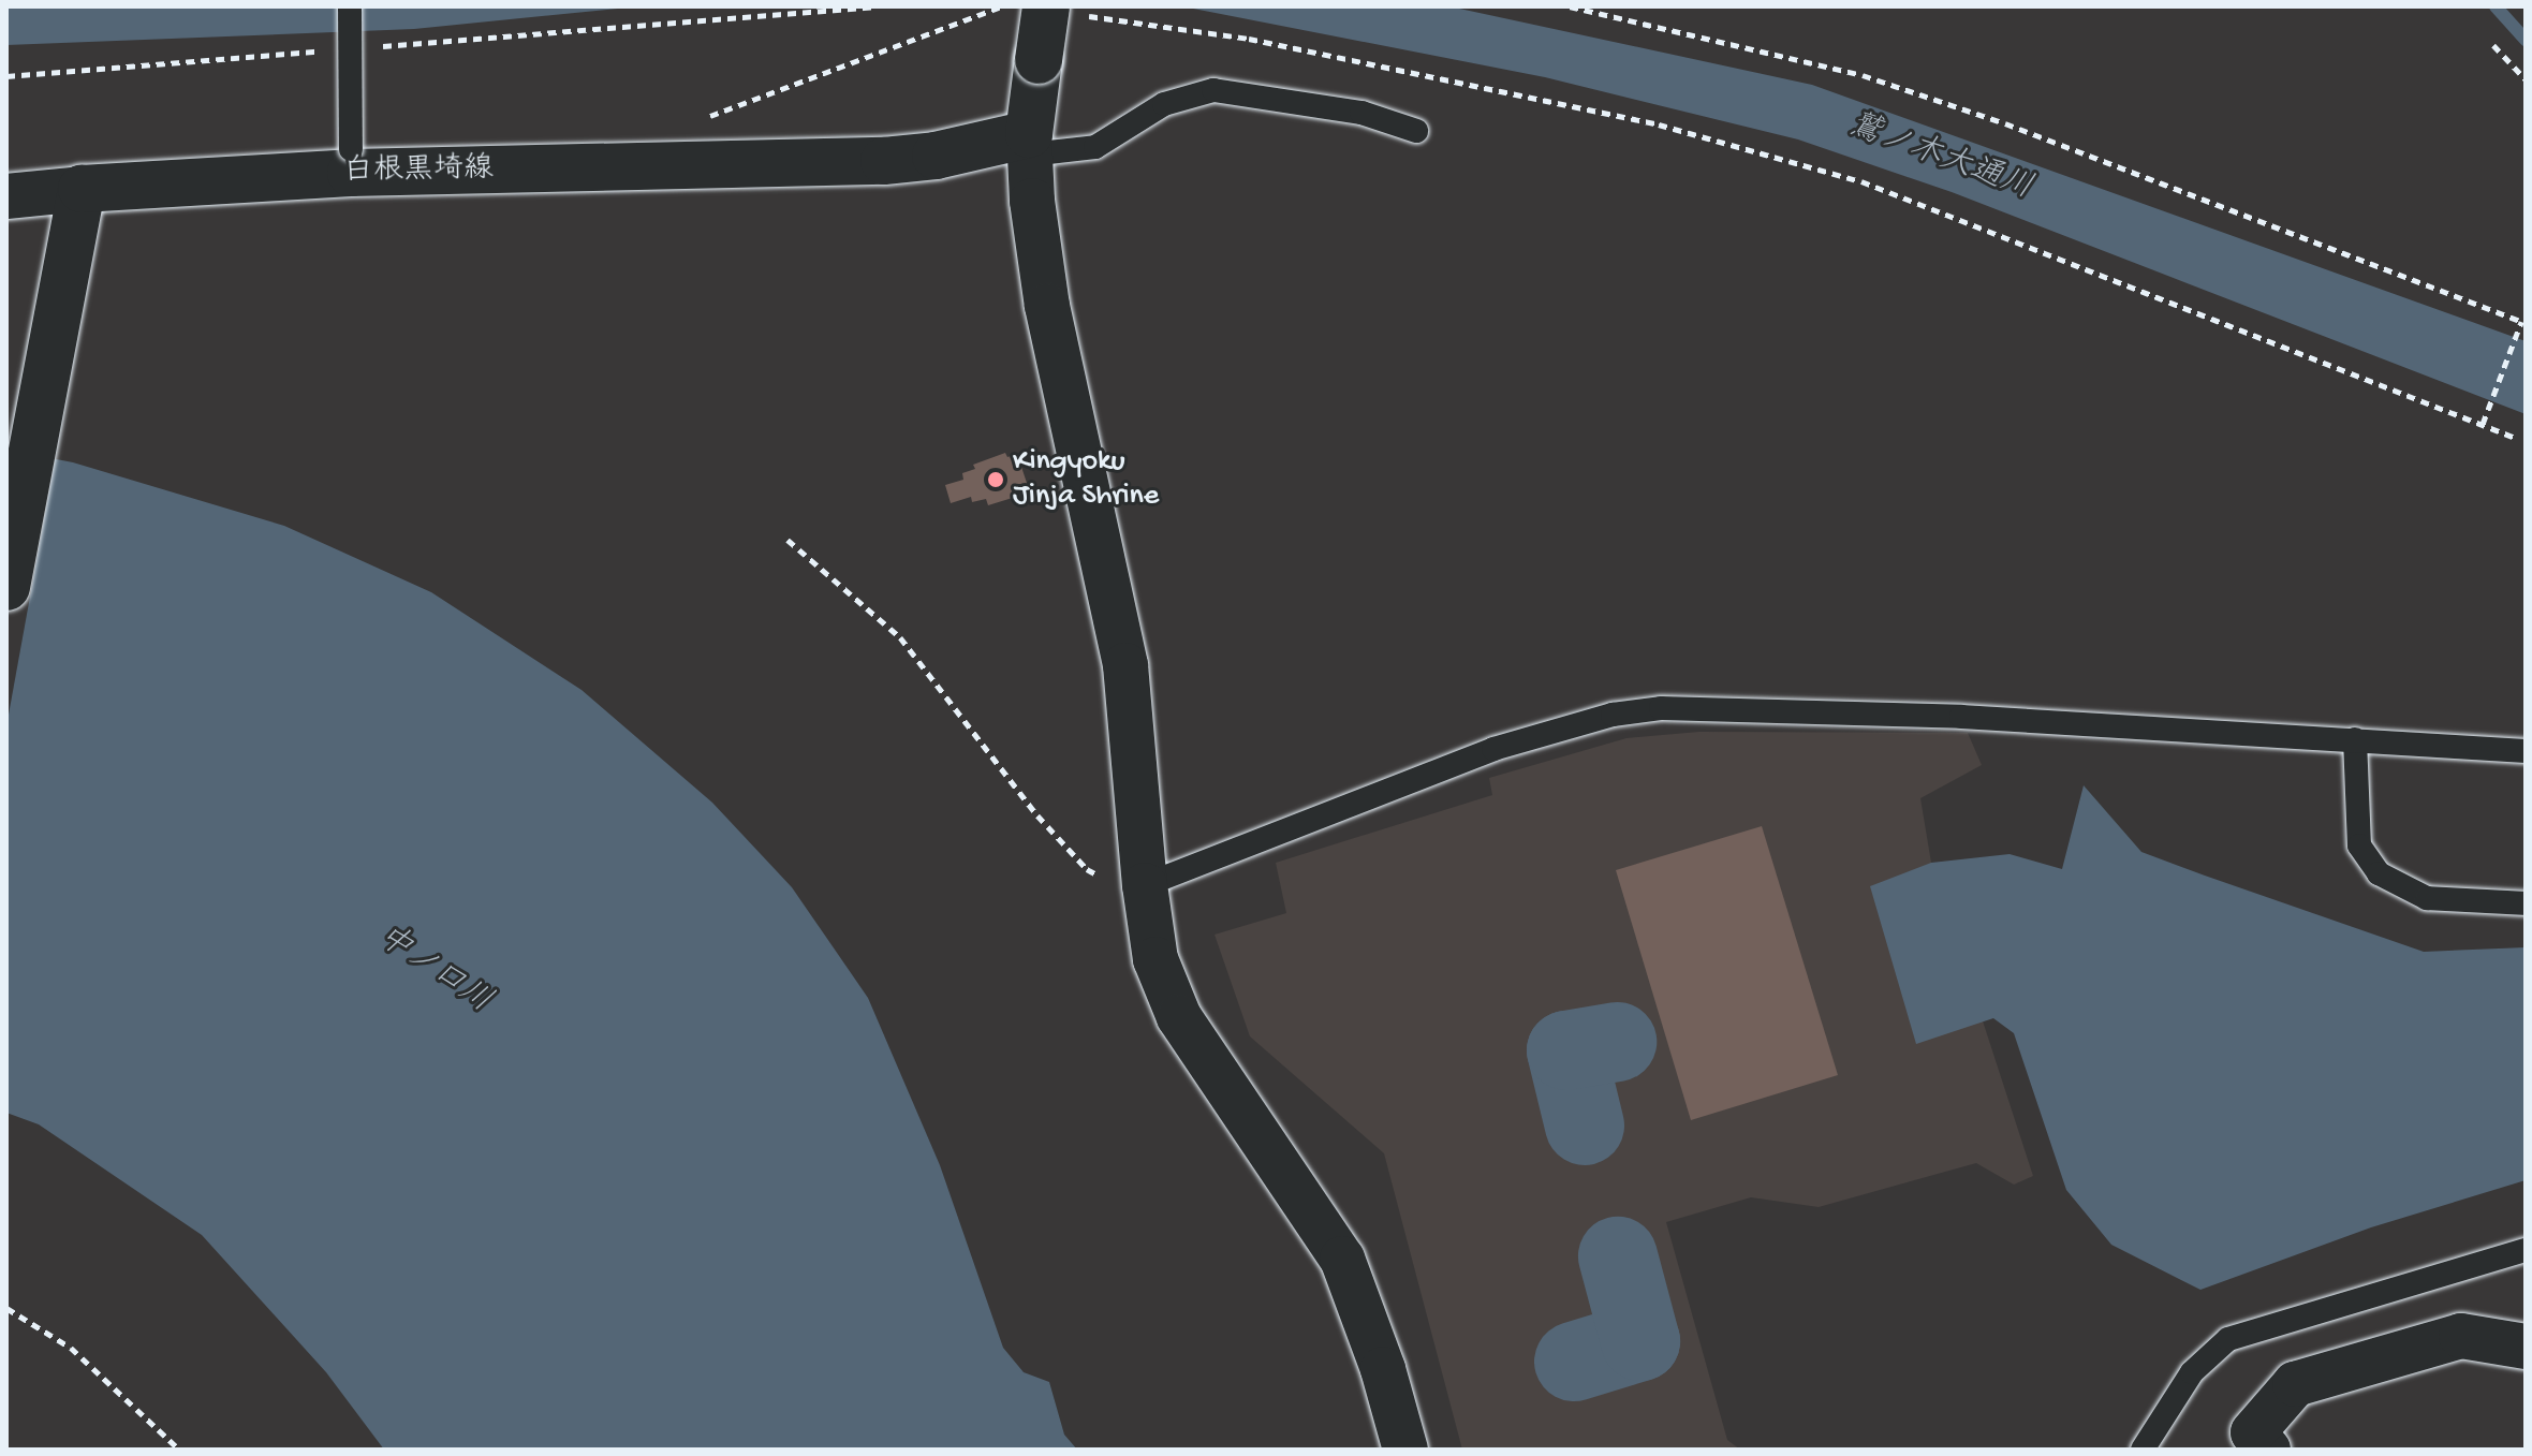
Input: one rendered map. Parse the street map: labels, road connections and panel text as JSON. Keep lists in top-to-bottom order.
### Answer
{
  "streets": {
    "main road": ["白根黒埼線"]
  },
  "water": ["鷲ノ木大通川", "中ノ口川"],
  "places": ["Kingyoku Jinja Shrine"]
}
